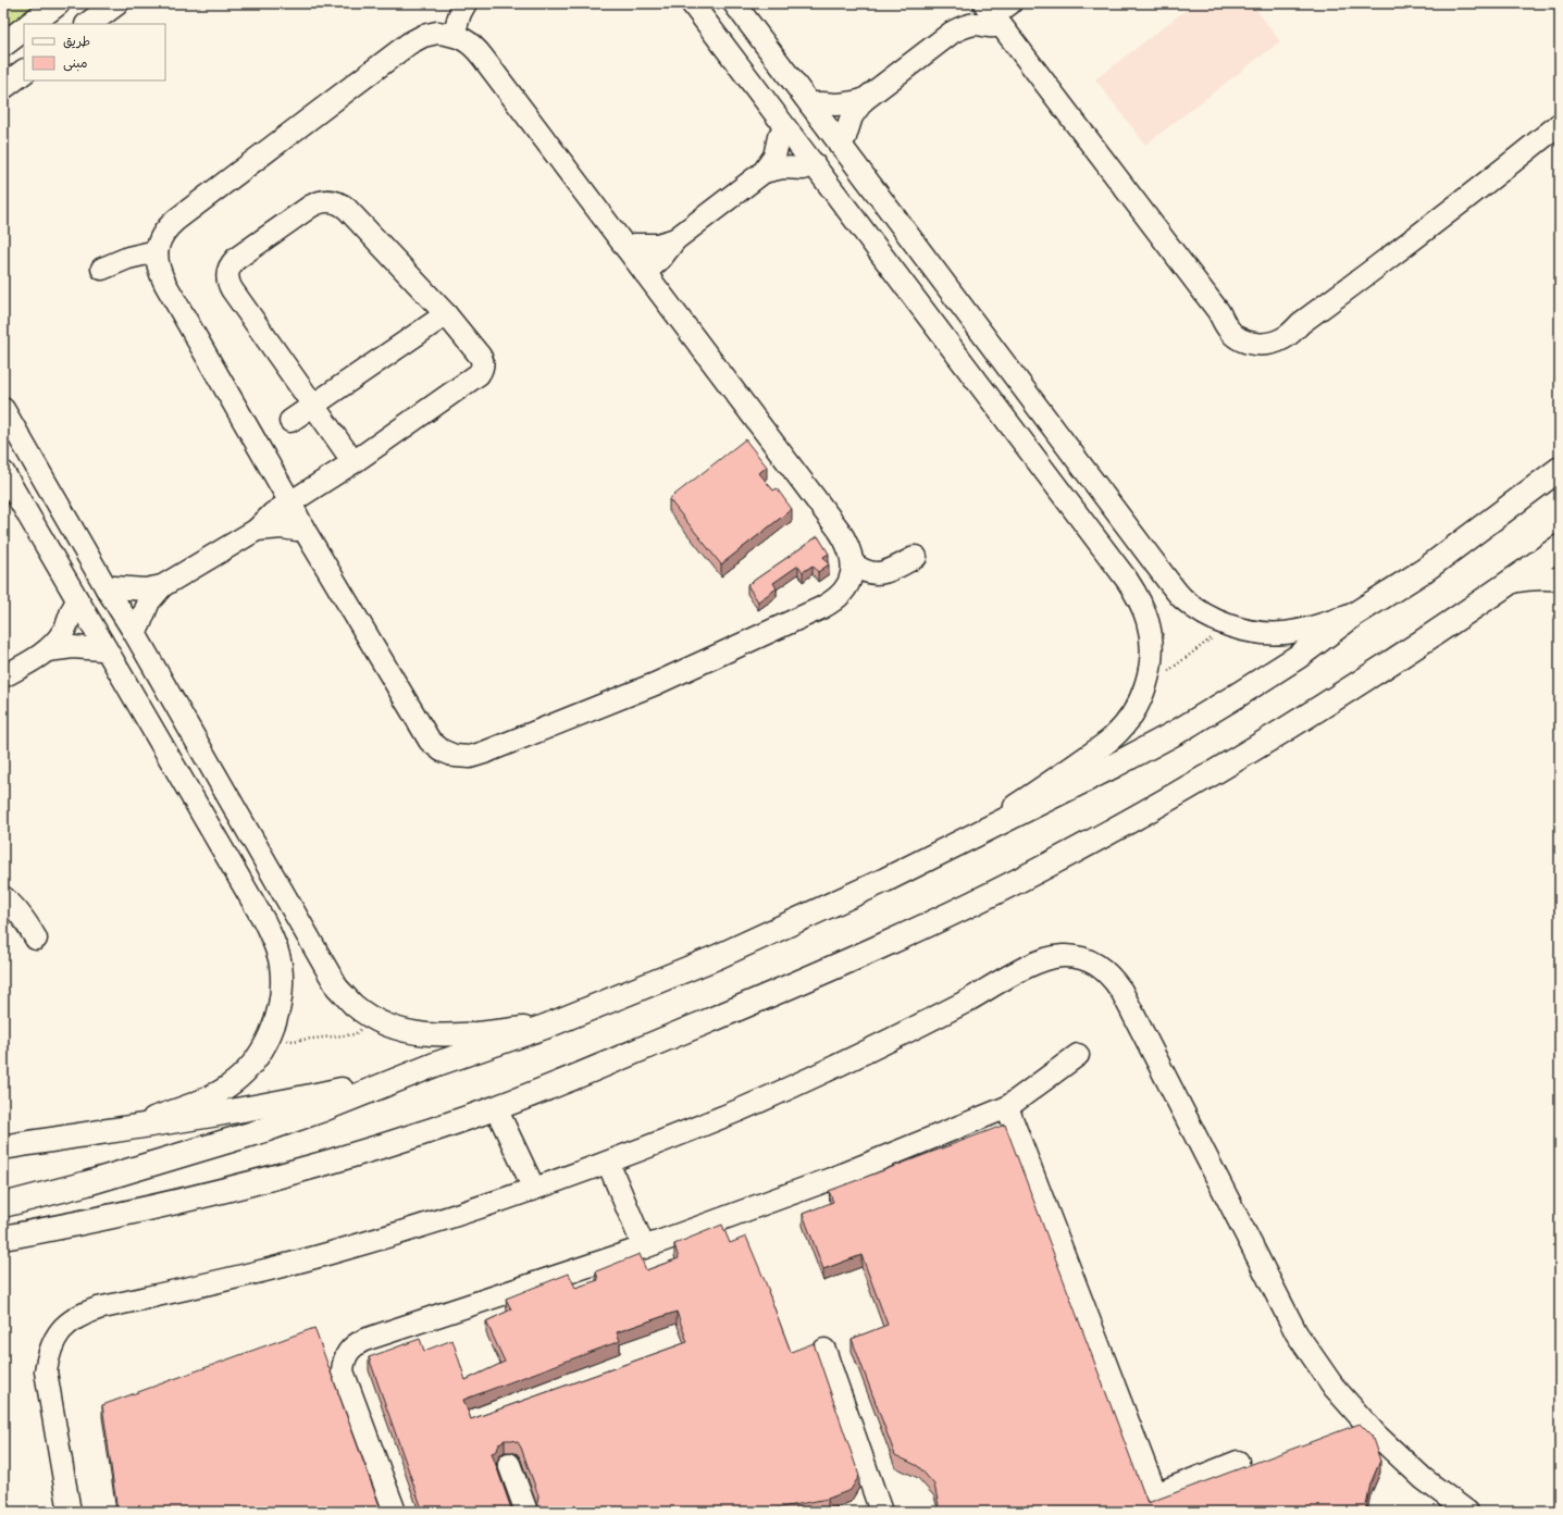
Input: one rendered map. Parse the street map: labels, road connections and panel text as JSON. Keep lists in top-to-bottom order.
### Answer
{
  "legend": ["طريق", "مبنى"]
}
